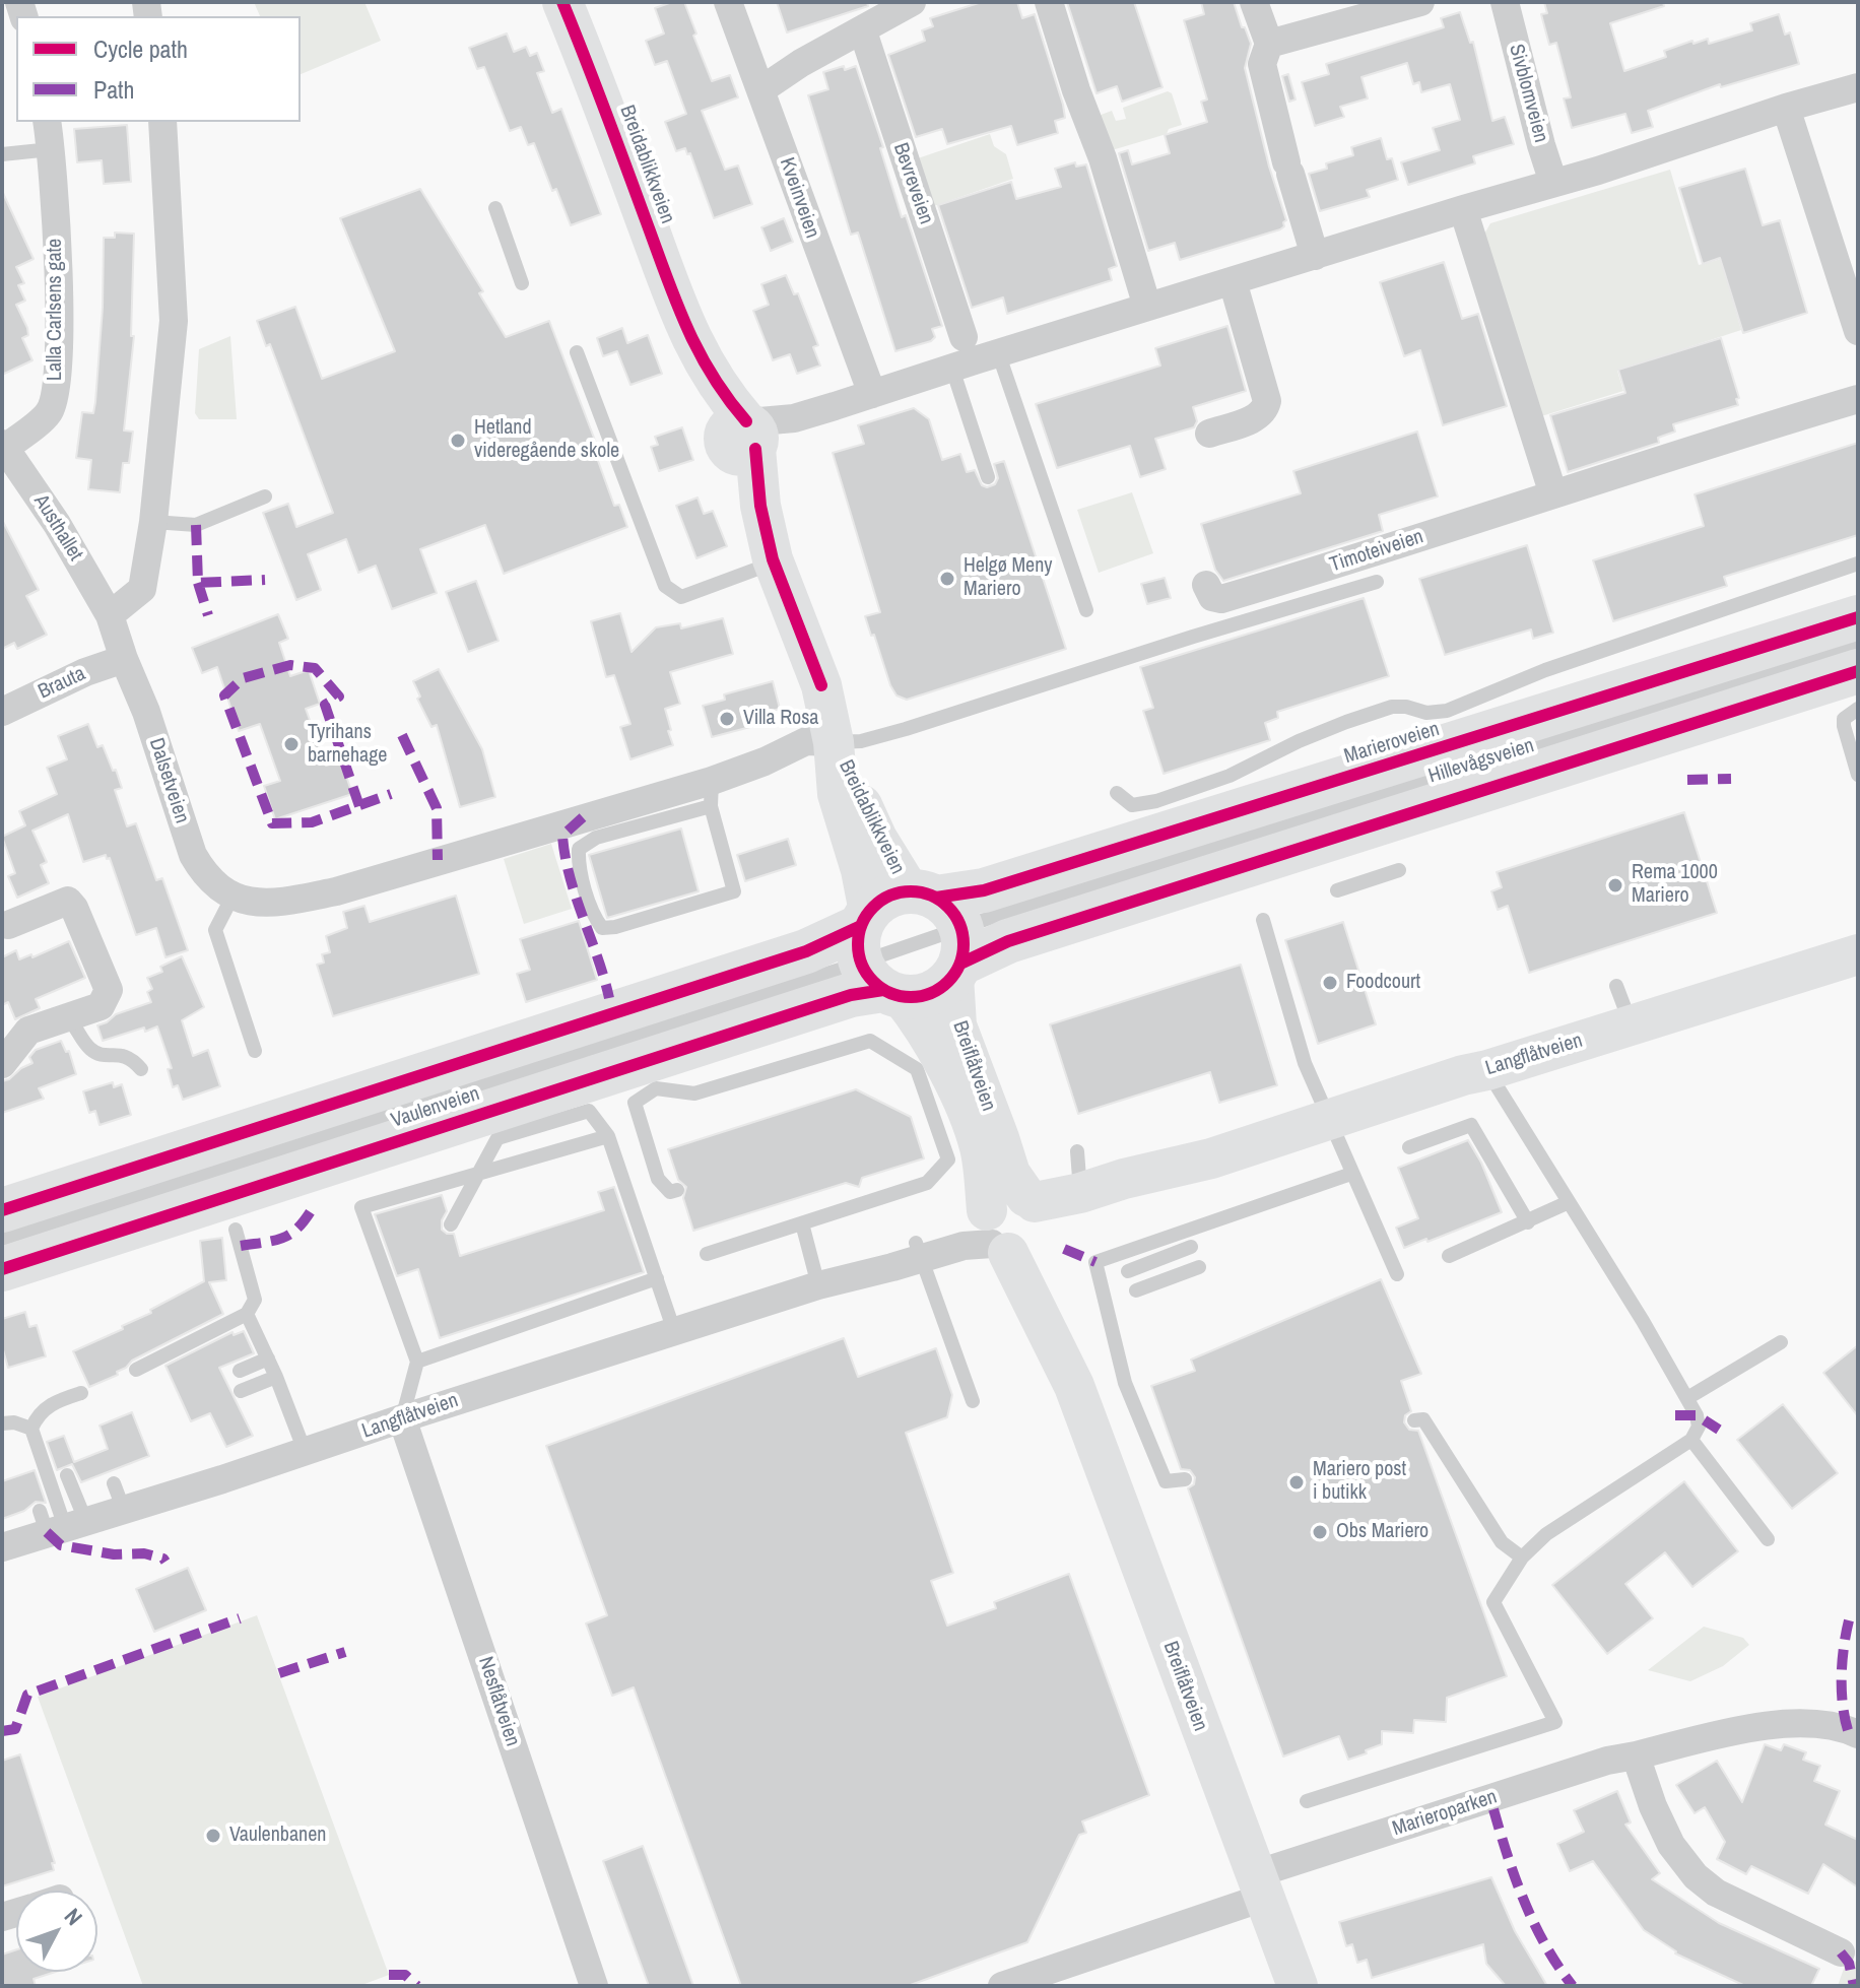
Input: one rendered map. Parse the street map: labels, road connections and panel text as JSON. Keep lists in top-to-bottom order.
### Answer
{
  "streets": {
    "main road": ["Marieroveien", "Vaulenveien"],
    "street": [
      "Sivblomveien",
      "Breidablikkveien",
      "Bevreveien",
      "Kveinveien",
      "Lalla Carlsens gate",
      "Austhallet",
      "Timoteiveien",
      "Brauta",
      "Dalsetveien",
      "Langflåtveien",
      "Breiflåtveien",
      "Nesflåtveien",
      "Marieroparken"
    ],
    "lane": ["Hillevågsveien"]
  },
  "crossings": [
    ["Breidablikkveien", "Marieroveien"],
    ["Breidablikkveien", "Hillevågsveien"],
    ["Breidablikkveien", "Breiflåtveien"],
    ["Breidablikkveien", "Vaulenveien"],
    ["Lalla Carlsens gate", "Austhallet"],
    ["Austhallet", "Dalsetveien"],
    ["Brauta", "Dalsetveien"],
    ["Marieroveien", "Hillevågsveien"],
    ["Marieroveien", "Breiflåtveien"],
    ["Hillevågsveien", "Breiflåtveien"],
    ["Langflåtveien", "Breiflåtveien"],
    ["Langflåtveien", "Nesflåtveien"],
    ["Breiflåtveien", "Vaulenveien"],
    ["Breiflåtveien", "Marieroparken"]
  ],
  "places": [
    "Hetland videregående skole",
    "Helgø Meny Mariero",
    "Villa Rosa",
    "Tyrihans barnehage",
    "Rema 1000 Mariero",
    "Foodcourt",
    "Mariero post i butikk",
    "Obs Mariero",
    "Vaulenbanen"
  ],
  "legend": ["Cycle path", "Path"],
  "north": "top right"
}
